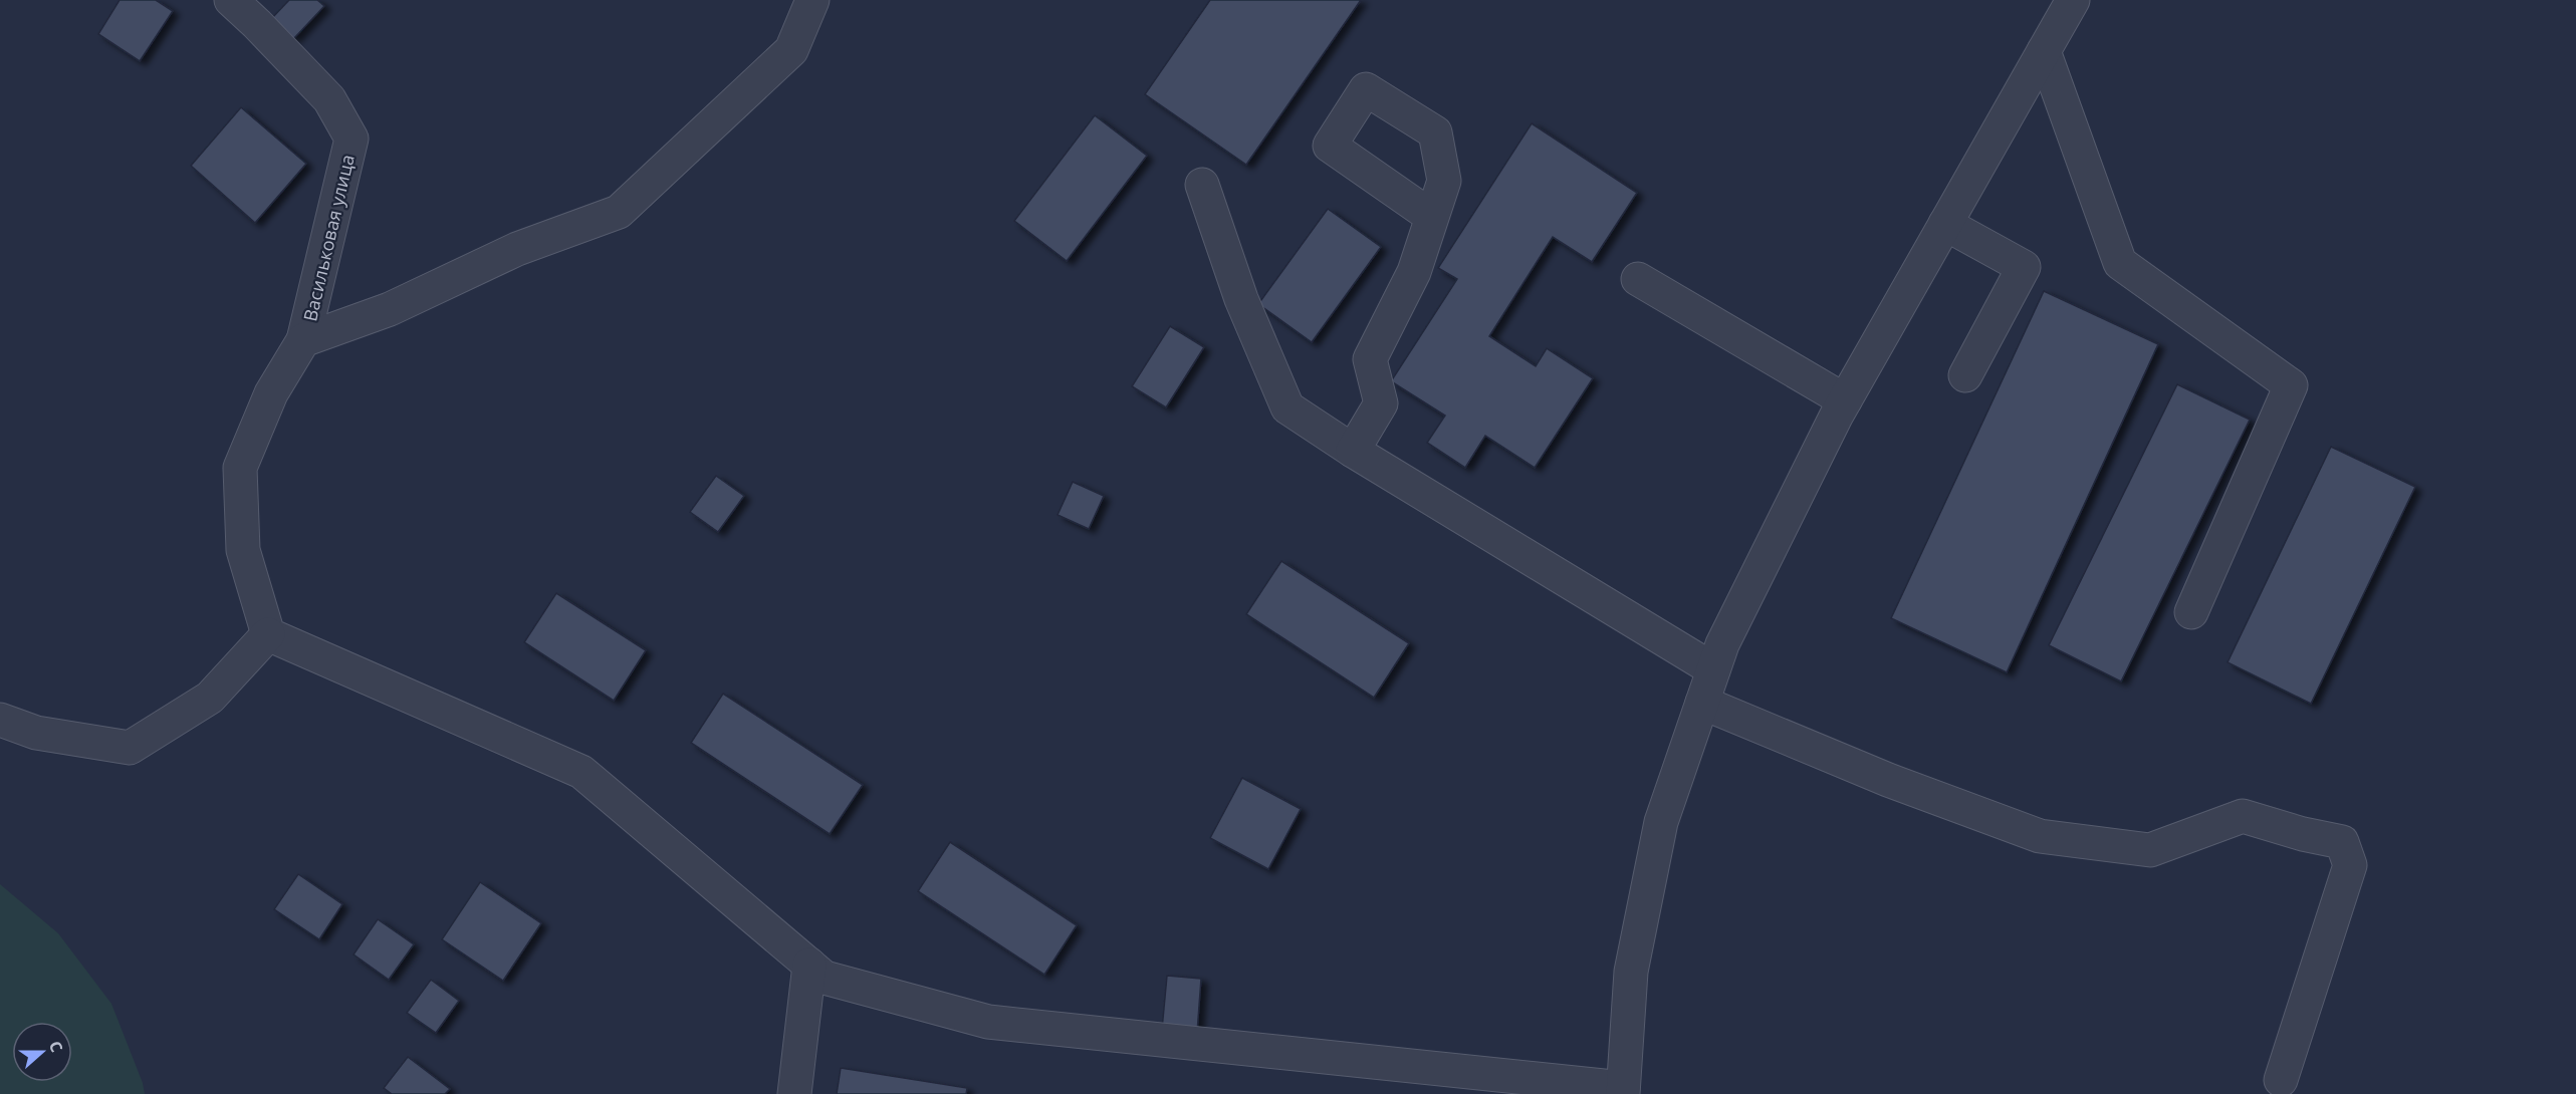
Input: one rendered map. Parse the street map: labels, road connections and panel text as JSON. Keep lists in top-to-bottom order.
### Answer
{
  "streets": {
    "street": ["Васильковая улица"]
  },
  "north": "right"
}
